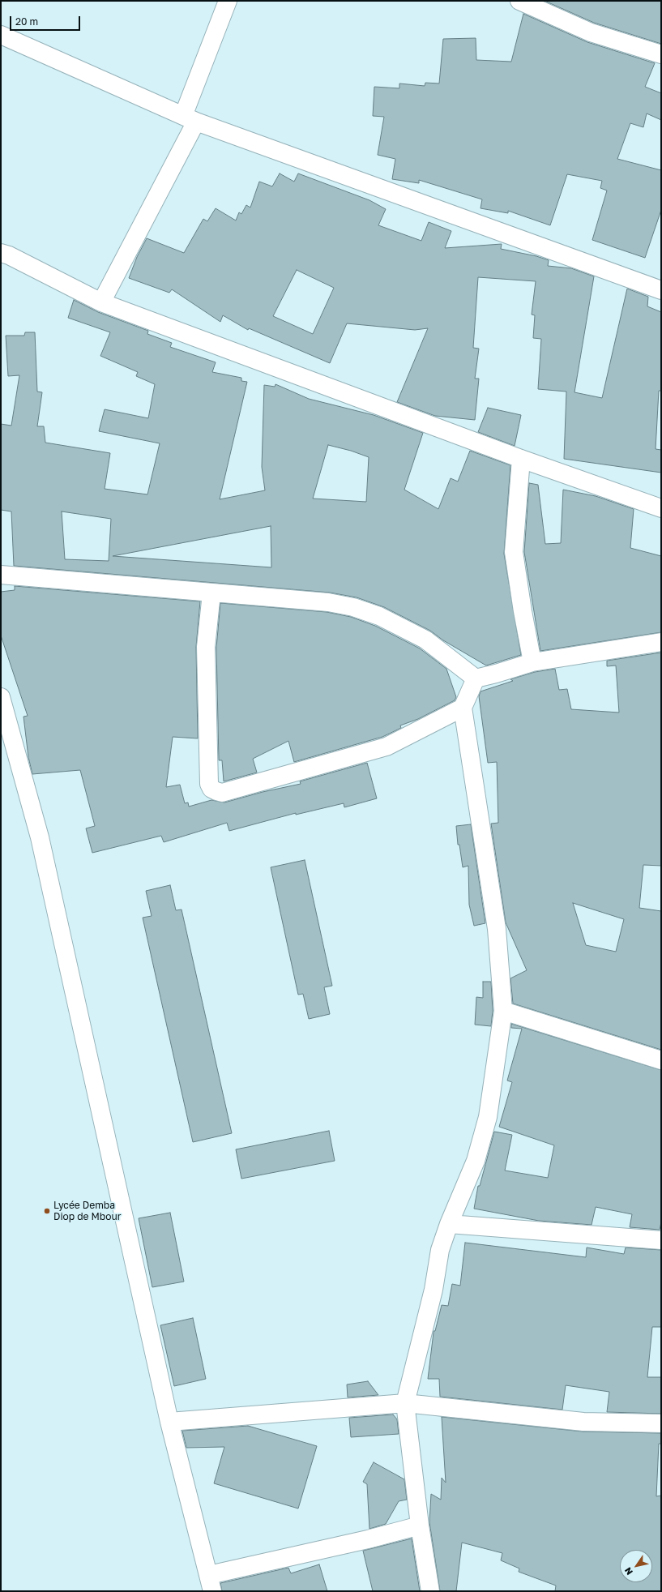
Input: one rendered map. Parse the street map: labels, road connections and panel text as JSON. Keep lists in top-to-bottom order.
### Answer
{
  "places": ["Lycée Demba Diop de Mbour"],
  "scale_bar": "20 m",
  "north": "bottom left"
}
